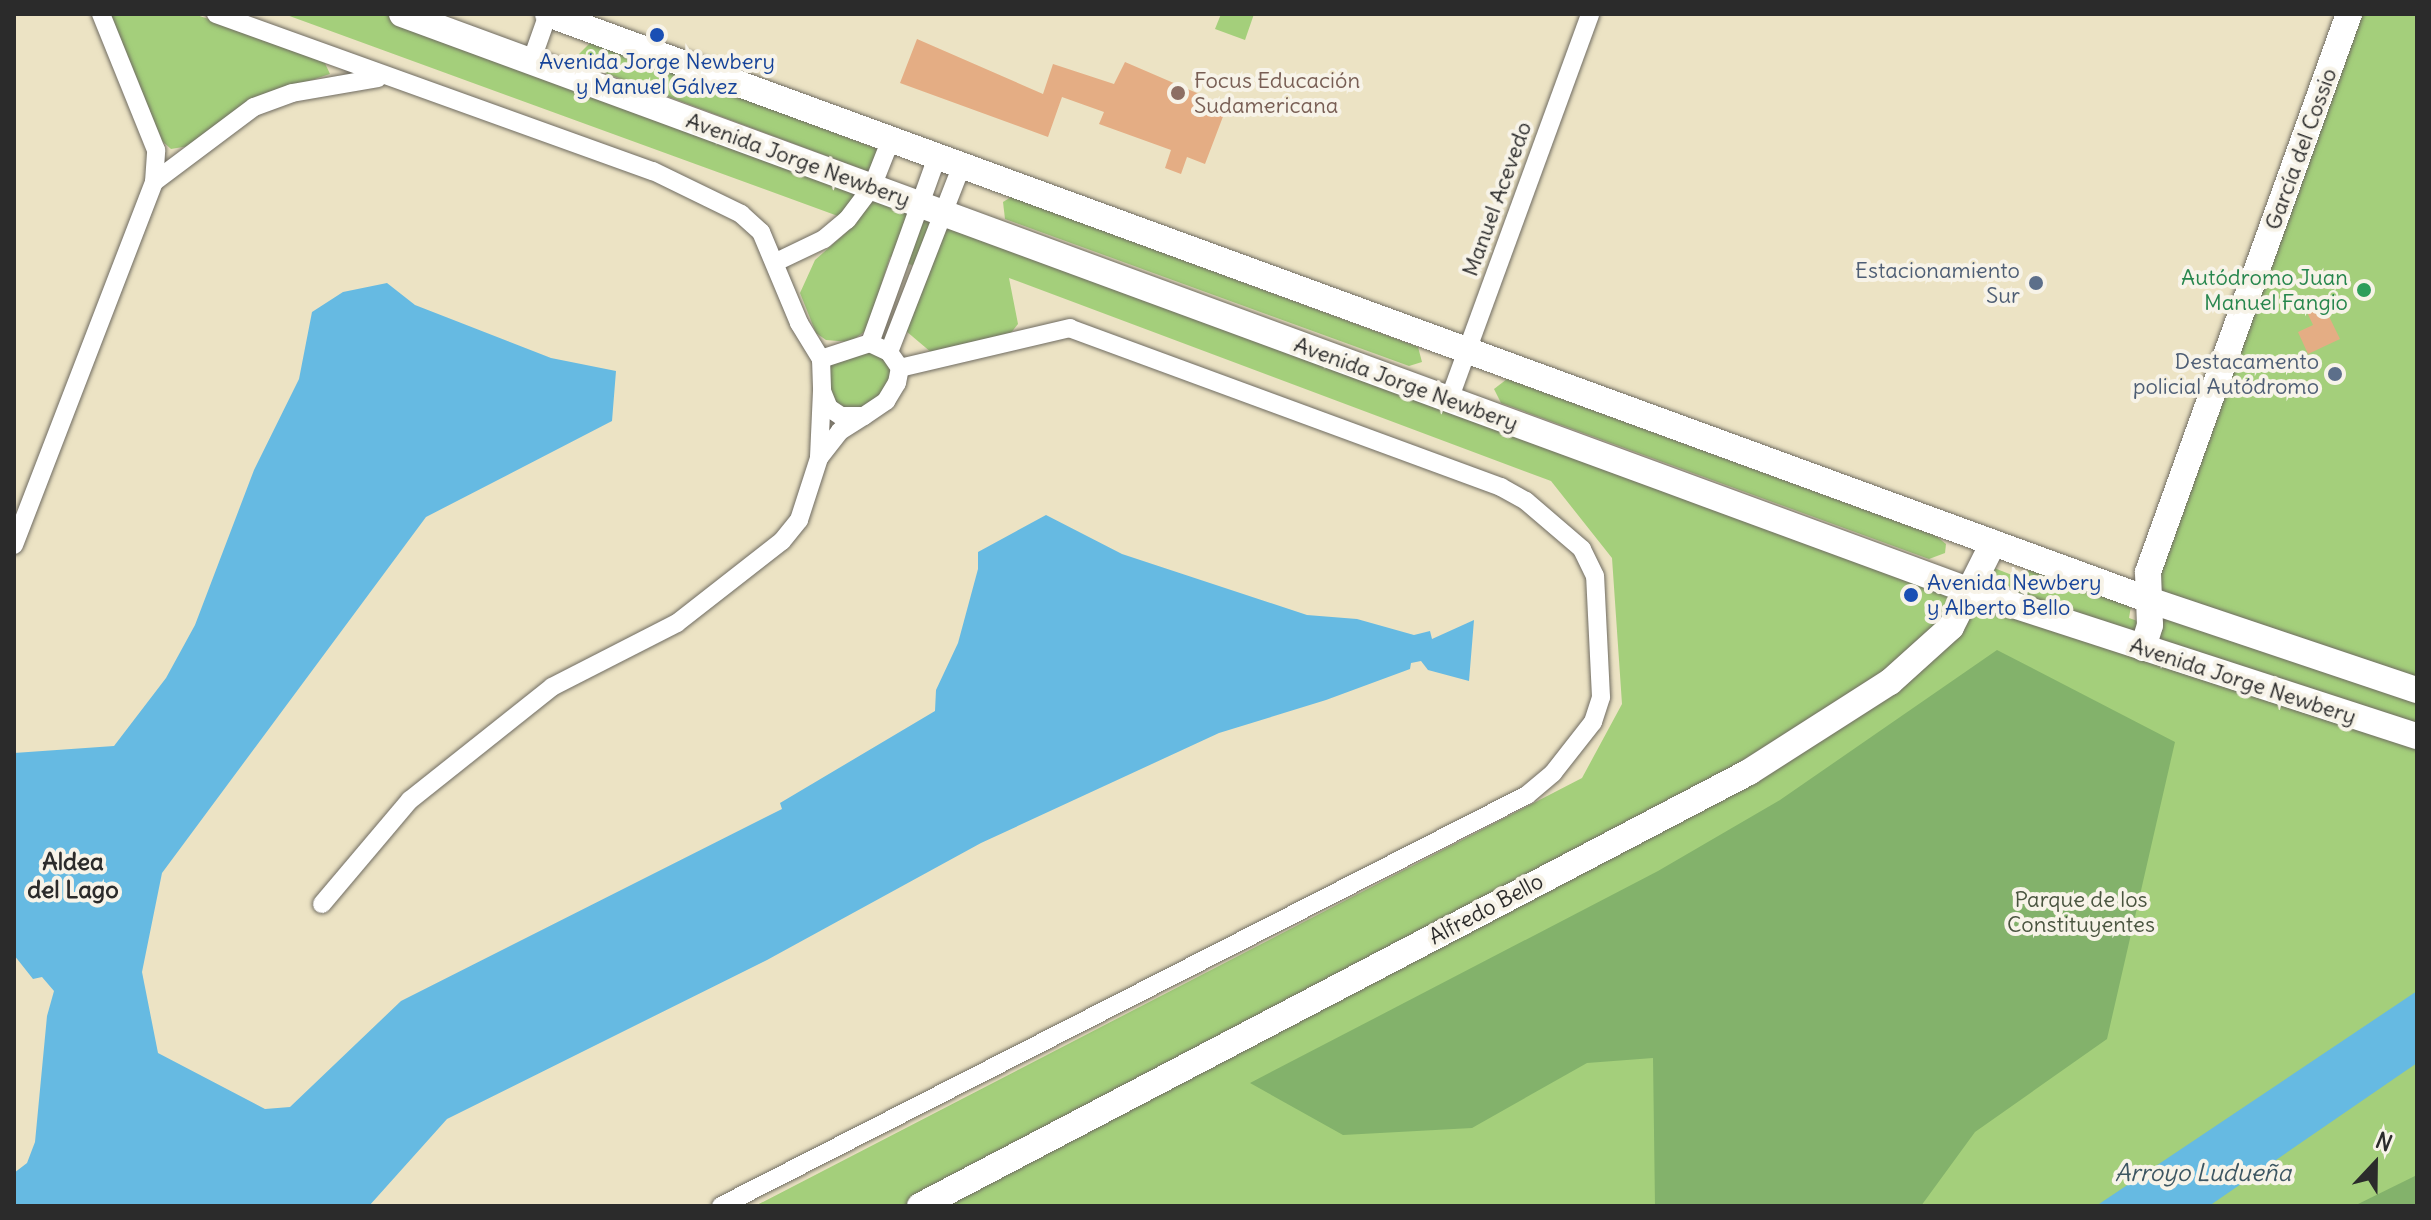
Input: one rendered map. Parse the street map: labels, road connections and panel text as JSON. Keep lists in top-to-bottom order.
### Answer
{
  "streets": {
    "main road": ["García del Cossio", "Avenida Jorge Newbery", "Alfredo Bello"],
    "street": ["Manuel Acevedo"]
  },
  "crossings": [
    ["García del Cossio", "Avenida Jorge Newbery"],
    ["Avenida Jorge Newbery", "Manuel Acevedo"],
    ["Avenida Jorge Newbery", "Alfredo Bello"]
  ],
  "districts": ["Aldea del Lago"],
  "water": ["Arroyo Ludueña"],
  "parks": ["Parque de los Constituyentes"],
  "places": [
    "Avenida Jorge Newbery y Manuel Gálvez",
    "Focus Educación Sudamericana",
    "Estacionamiento Sur",
    "Autódromo Juan Manuel Fangio",
    "Destacamento policial Autódromo",
    "Avenida Newbery y Alberto Bello"
  ],
  "north": "top"
}
